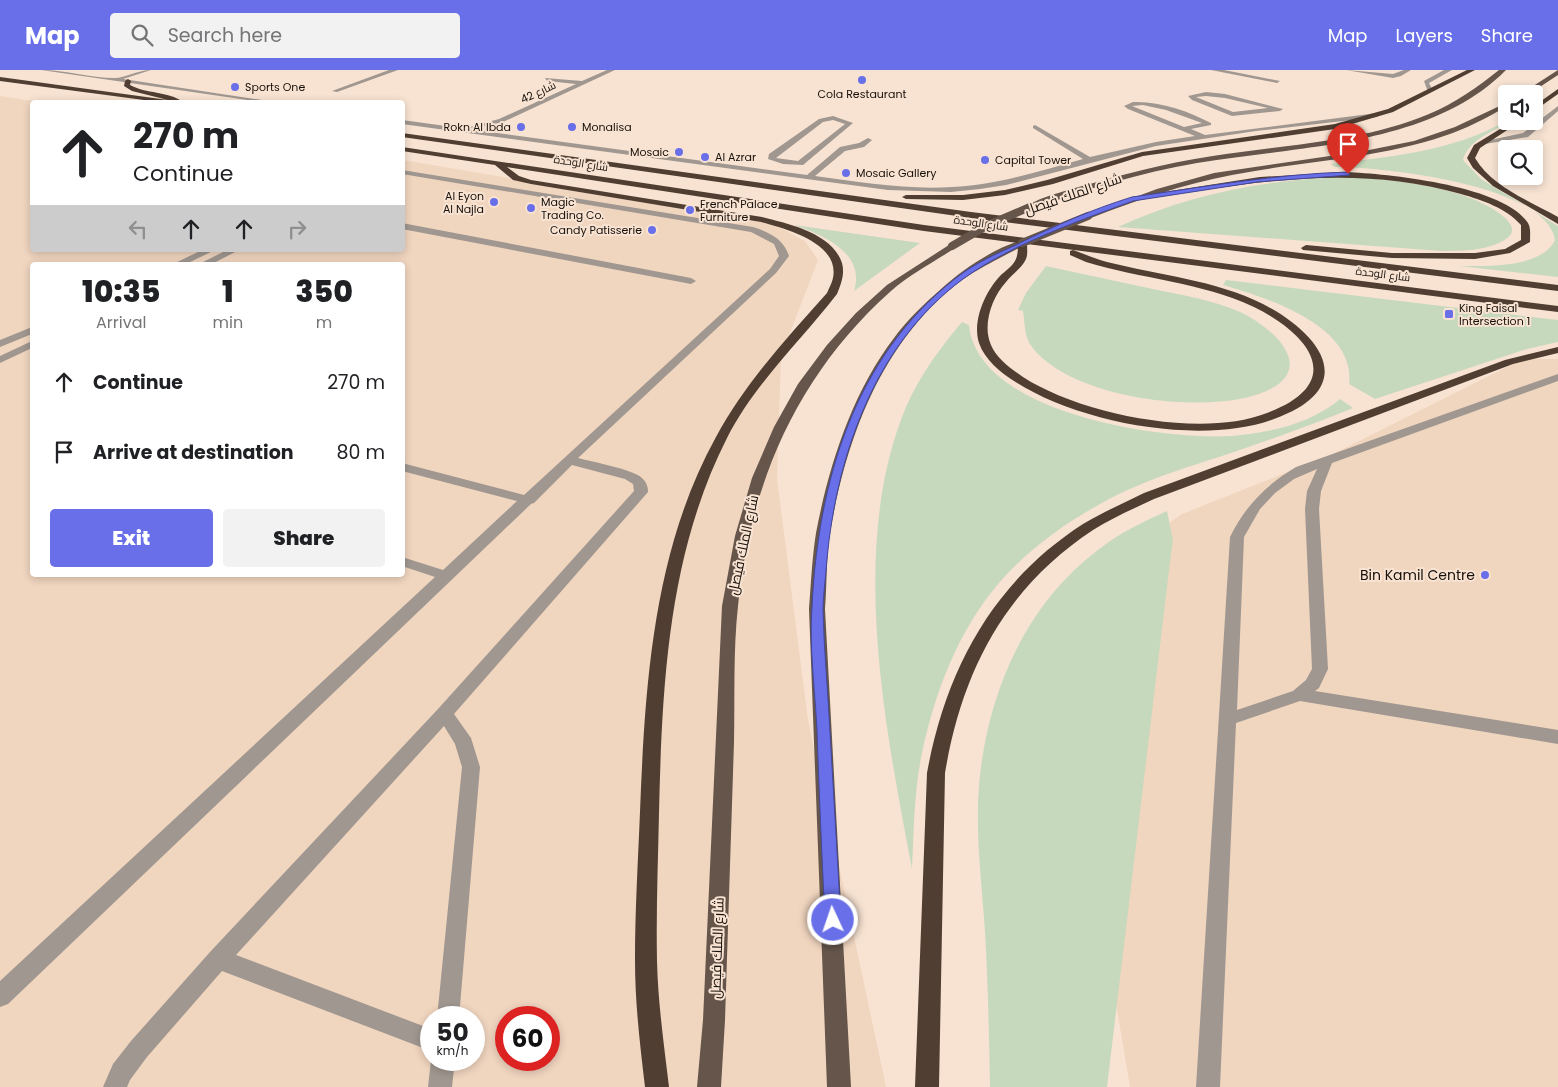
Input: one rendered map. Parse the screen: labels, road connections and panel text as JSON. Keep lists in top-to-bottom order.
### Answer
{
  "streets": {
    "highway": ["شارع الوحدة"],
    "main road": ["شارع الملك فيصل"],
    "street": ["شارع 42"]
  },
  "places": {
    "other": [
      "Cola Restaurant",
      "Sports One",
      "Rokn Al Ibda",
      "Monalisa",
      "Mosaic",
      "Al Azrar",
      "Capital Tower",
      "Mosaic Gallery",
      "Al Eyon Al Najla",
      "Magic Trading Co.",
      "French Palace Furniture",
      "Candy Patisserie",
      "Bin Kamil Centre"
    ],
    "transit": ["King Faisal Intersection 1"]
  },
  "page": {
    "header": "Map",
    "search": "Search here",
    "nav": ["Map", "Layers", "Share"],
    "turn": ["270 m", "Continue"],
    "eta": [
      "10:35",
      "Arrival",
      "1",
      "min",
      "350",
      "m"
    ],
    "list": [
      {
        "name": "Continue",
        "value": "270 m"
      },
      {
        "name": "Arrive at destination",
        "value": "80 m"
      }
    ],
    "buttons": ["Exit", "Share"],
    "speed": "50 km/h",
    "limit": "60"
  }
}
